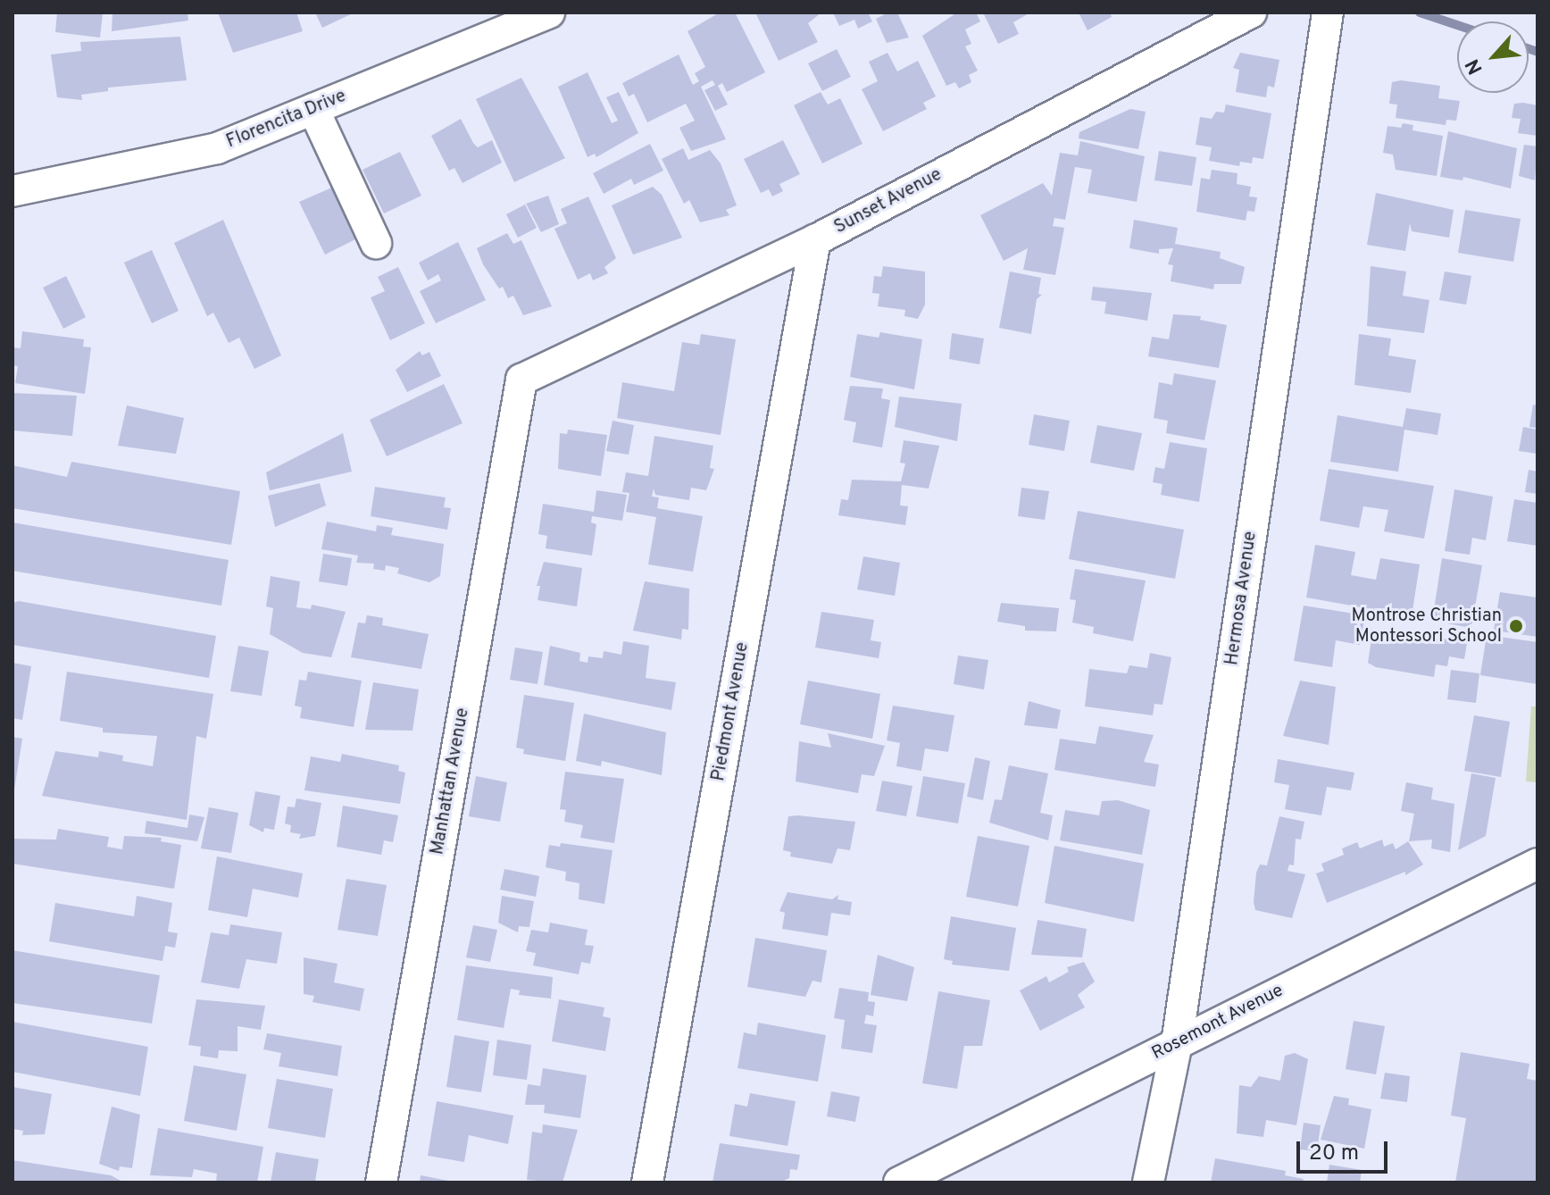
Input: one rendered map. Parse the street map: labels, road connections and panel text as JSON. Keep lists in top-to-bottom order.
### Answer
{
  "streets": {
    "street": [
      "Florencita Drive",
      "Sunset Avenue",
      "Hermosa Avenue",
      "Piedmont Avenue",
      "Manhattan Avenue",
      "Rosemont Avenue"
    ]
  },
  "crossings": [
    ["Sunset Avenue", "Piedmont Avenue"],
    ["Sunset Avenue", "Manhattan Avenue"],
    ["Hermosa Avenue", "Rosemont Avenue"]
  ],
  "places": ["Montrose Christian Montessori School"],
  "scale_bar": "20 m",
  "north": "bottom left"
}
